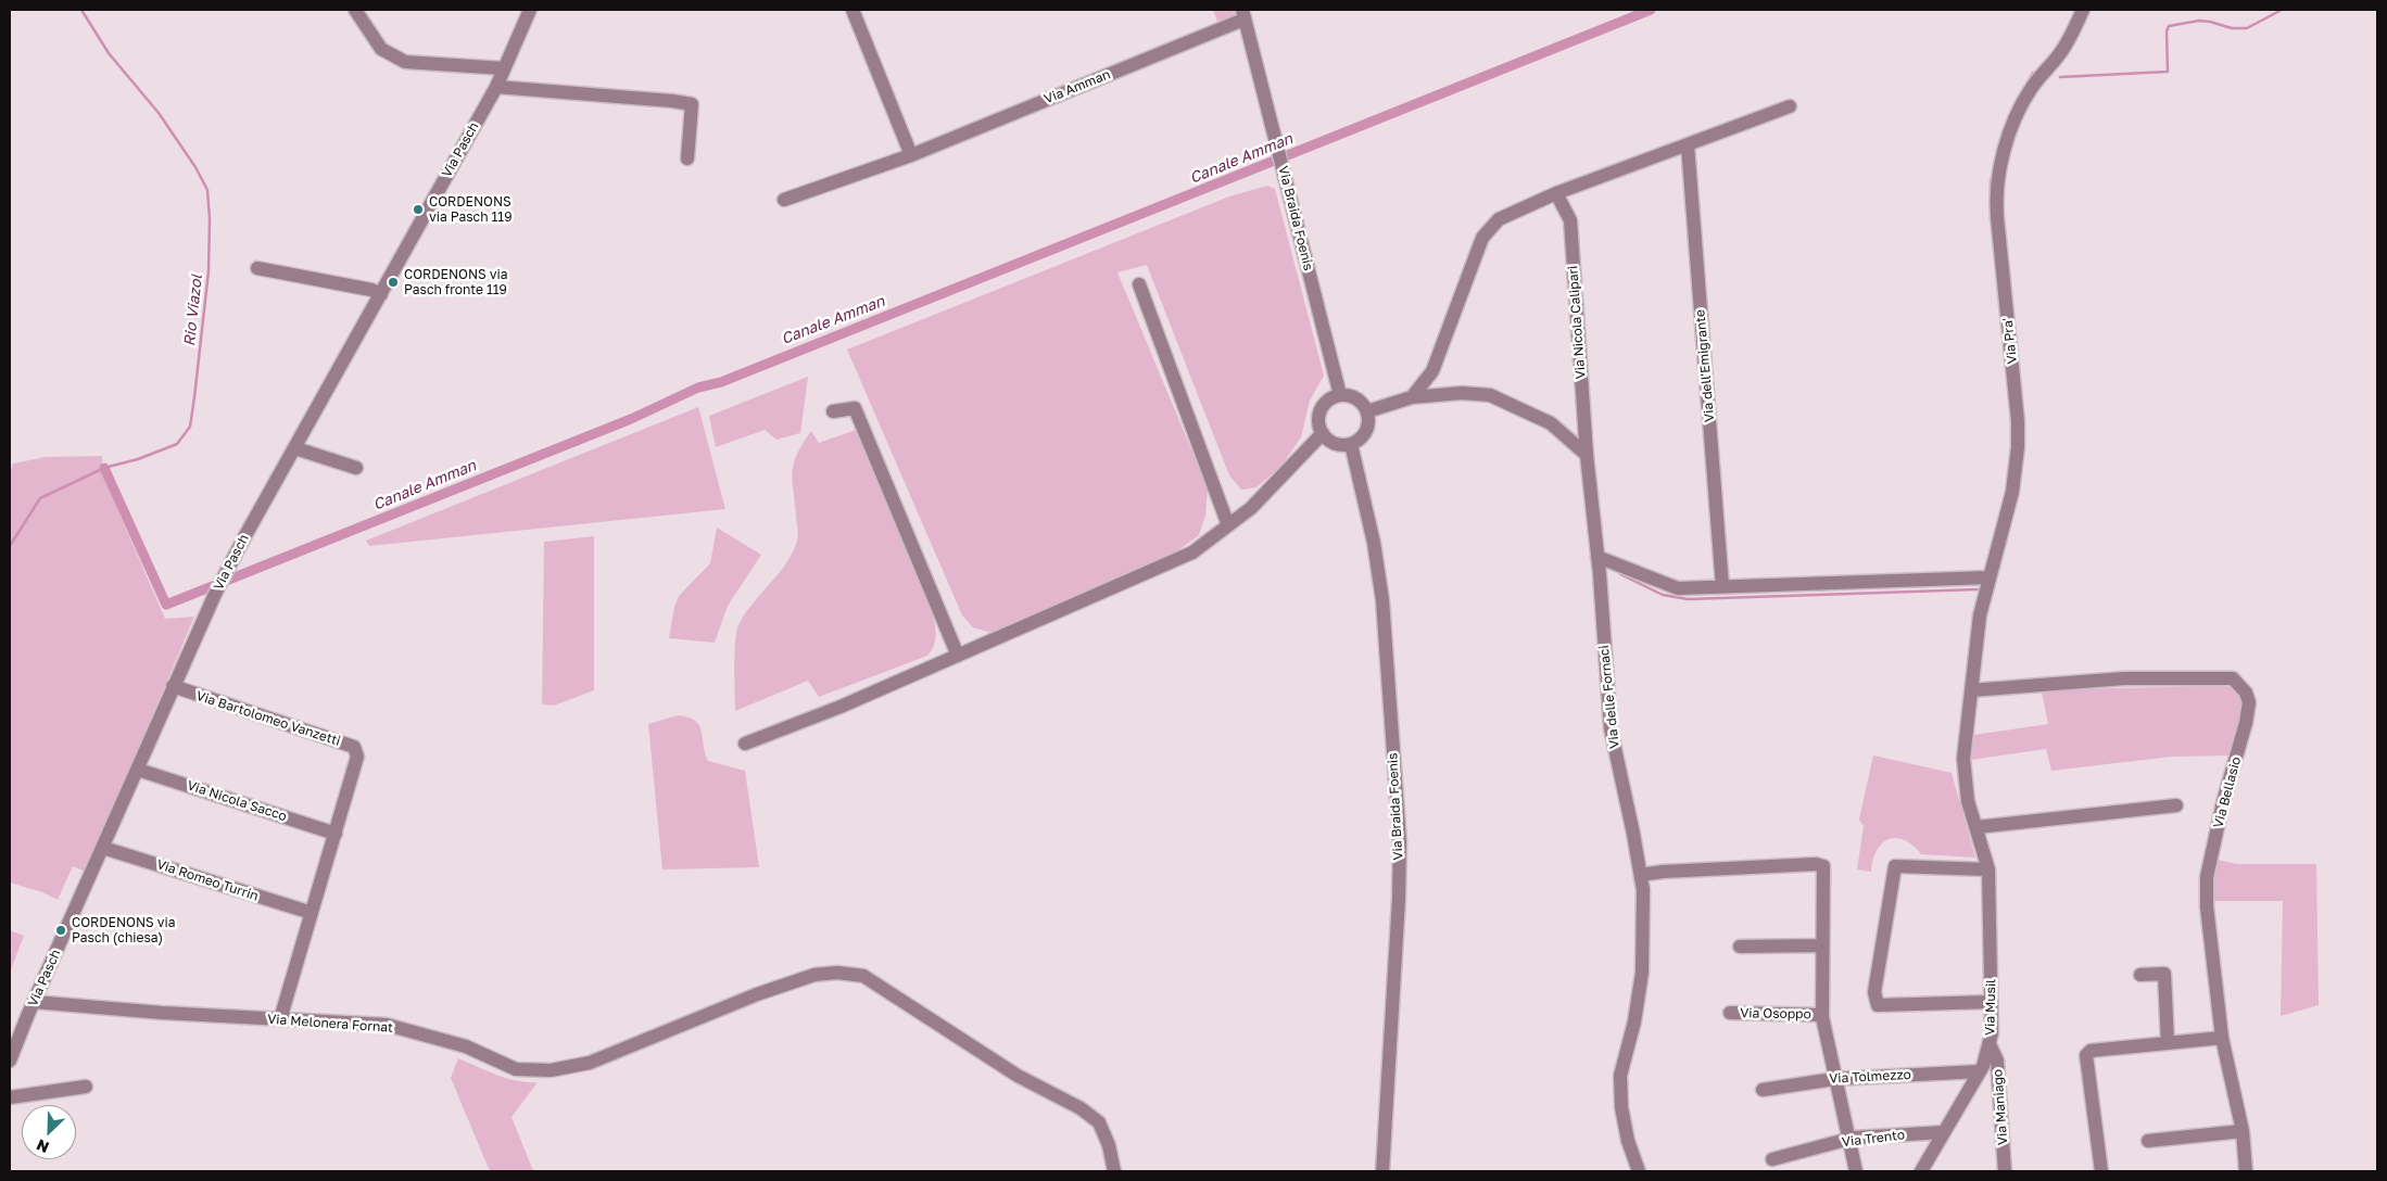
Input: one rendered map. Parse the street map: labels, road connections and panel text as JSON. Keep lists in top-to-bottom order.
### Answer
{
  "streets": {
    "street": [
      "Via Amman",
      "Via Pasch",
      "Via Braida Foenis",
      "Via Nicola Calipari",
      "Via Pra'",
      "Via dell'Emigrante",
      "Via delle Fornaci",
      "Via Bartolomeo Vanzetti",
      "Via Bellasio",
      "Via Nicola Sacco",
      "Via Romeo Turrin",
      "Via Musil",
      "Via Osoppo",
      "Via Melonera Fornat",
      "Via Tolmezzo",
      "Via Maniago",
      "Via Trento"
    ]
  },
  "crossings": [
    ["Via Amman", "Via Braida Foenis"],
    ["Via Pasch", "Via Bartolomeo Vanzetti"],
    ["Via Pasch", "Via Nicola Sacco"],
    ["Via Pasch", "Via Romeo Turrin"],
    ["Via Pasch", "Via Melonera Fornat"],
    ["Via Nicola Calipari", "Via delle Fornaci"],
    ["Via Pra'", "Via Bellasio"],
    ["Via Pra'", "Via Musil"],
    ["Via delle Fornaci", "Via Osoppo"],
    ["Via Bartolomeo Vanzetti", "Via Nicola Sacco"],
    ["Via Bellasio", "Via Musil"],
    ["Via Musil", "Via Tolmezzo"],
    ["Via Musil", "Via Maniago"],
    ["Via Musil", "Via Trento"],
    ["Via Osoppo", "Via Tolmezzo"],
    ["Via Osoppo", "Via Trento"]
  ],
  "water": ["Canale Amman", "Rio Viazol"],
  "places": ["CORDENONS via Pasch 119", "CORDENONS via Pasch fronte 119", "CORDENONS via Pasch (chiesa)"],
  "north": "bottom left"
}
